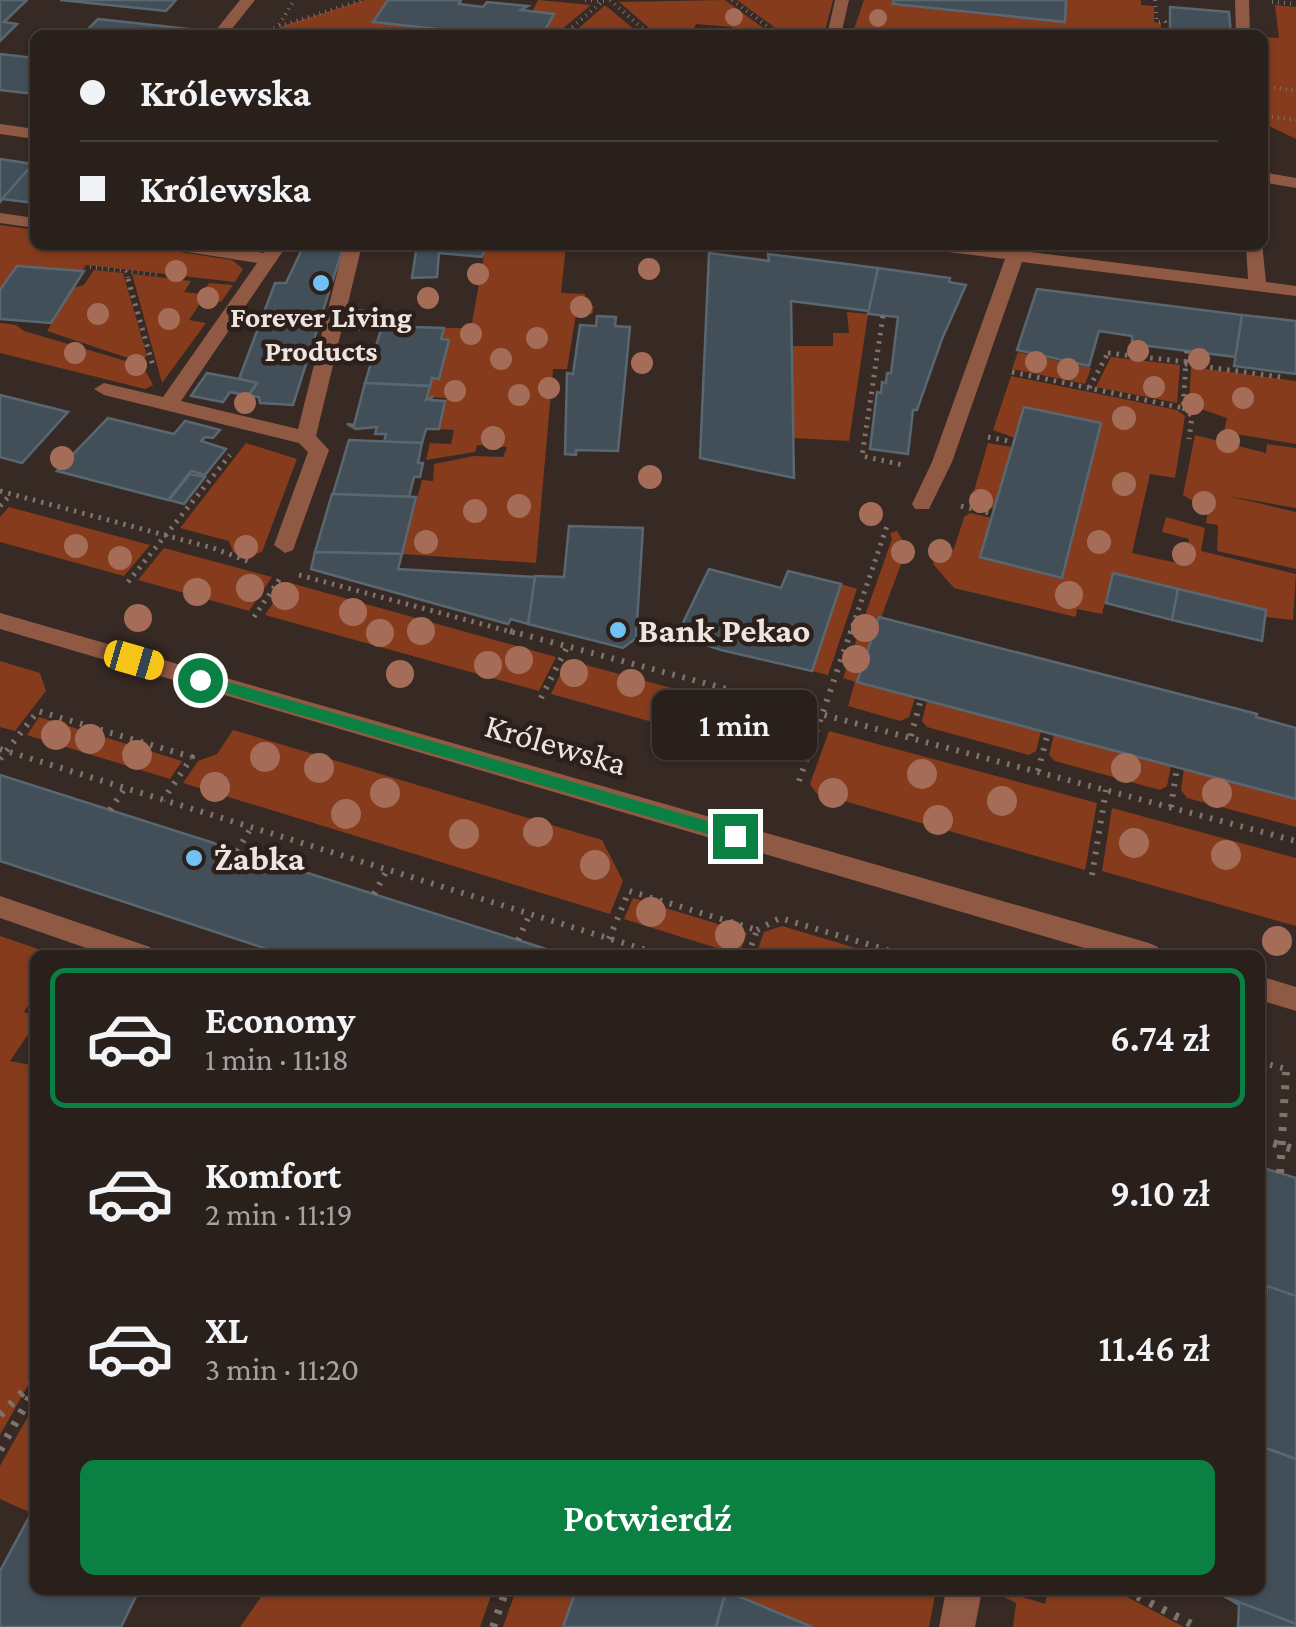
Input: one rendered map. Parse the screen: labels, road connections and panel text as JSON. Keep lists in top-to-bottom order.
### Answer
{
  "streets": {
    "street": ["Królewska"]
  },
  "places": ["Forever Living Products", "Bank Pekao", "Żabka"],
  "page": {
    "banner": ["Królewska", "Królewska"],
    "bubble": "1 min",
    "list": [
      {
        "name": "Economy",
        "note": "1 min · 11:18",
        "value": "6.74 zł"
      },
      {
        "name": "Komfort",
        "note": "2 min · 11:19",
        "value": "9.10 zł"
      },
      {
        "name": "XL",
        "note": "3 min · 11:20",
        "value": "11.46 zł"
      }
    ],
    "buttons": "Potwierdź"
  }
}
